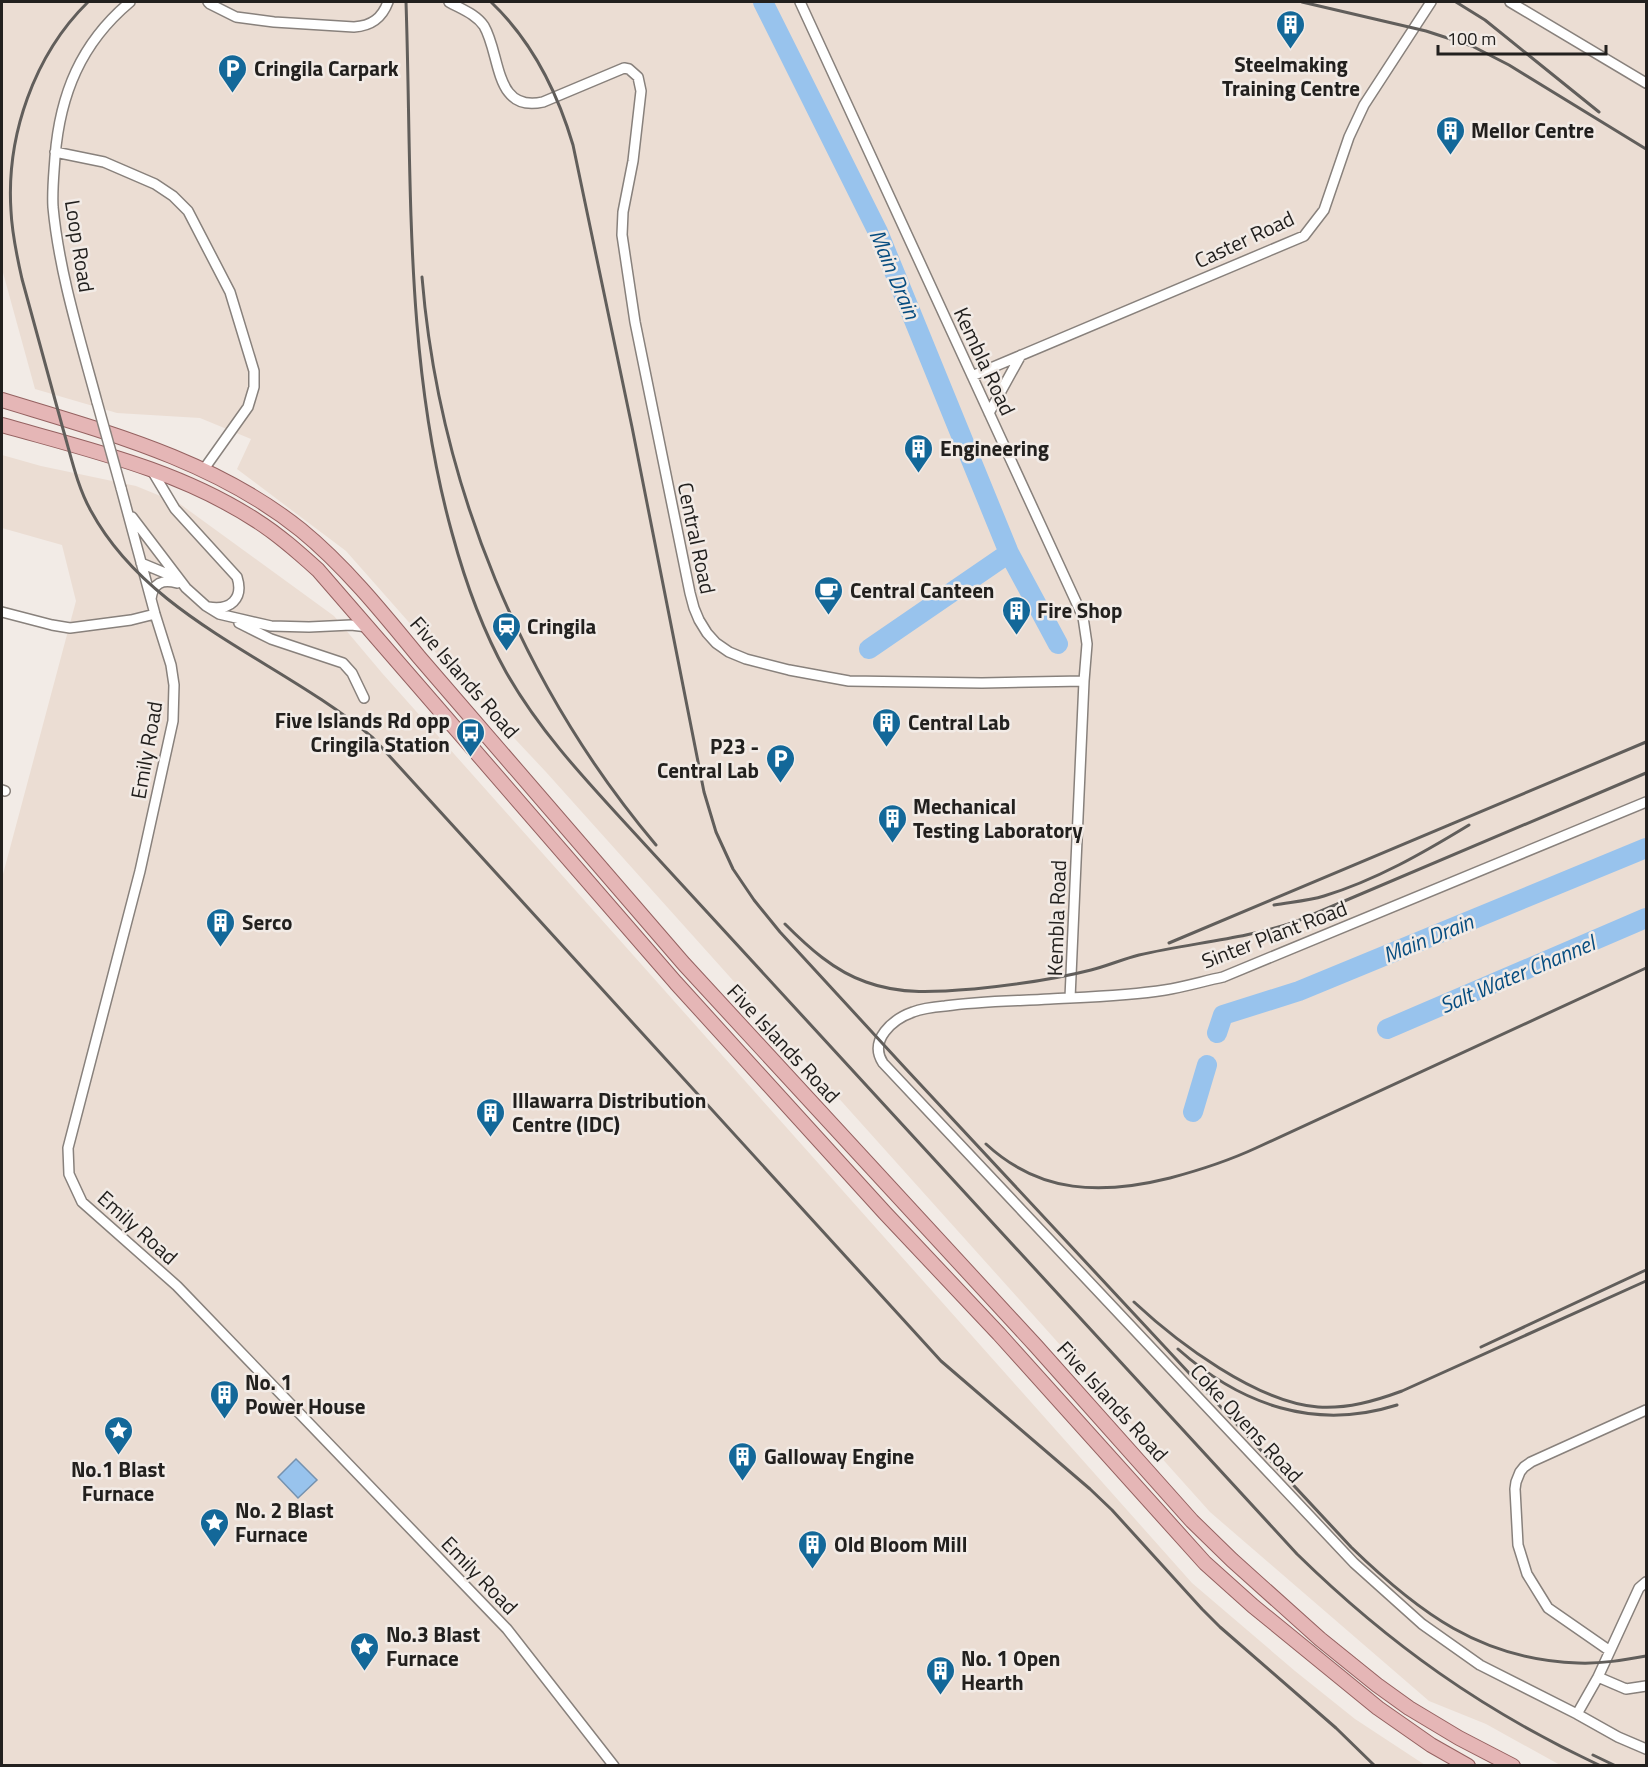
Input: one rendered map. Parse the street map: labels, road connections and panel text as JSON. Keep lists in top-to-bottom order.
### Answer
{
  "streets": {
    "main road": ["Five Islands Road"],
    "street": [
      "Caster Road",
      "Loop Road",
      "Kembla Road",
      "Central Road",
      "Emily Road",
      "Sinter Plant Road",
      "Coke Ovens Road"
    ]
  },
  "crossings": [
    ["Caster Road", "Kembla Road"],
    ["Loop Road", "Five Islands Road"],
    ["Loop Road", "Emily Road"],
    ["Kembla Road", "Central Road"],
    ["Kembla Road", "Sinter Plant Road"],
    ["Sinter Plant Road", "Coke Ovens Road"]
  ],
  "water": ["Main Drain", "Salt Water Channel"],
  "places": {
    "building": [
      "Steelmaking Training Centre",
      "Mellor Centre",
      "Engineering",
      "Fire Shop",
      "Central Lab",
      "Mechanical Testing Laboratory",
      "Serco",
      "Illawarra Distribution Centre (IDC)",
      "No. 1 Power House",
      "Galloway Engine",
      "Old Bloom Mill",
      "No. 1 Open Hearth"
    ],
    "parking": ["Cringila Carpark", "P23 - Central Lab"],
    "cafe": ["Central Canteen"],
    "station": ["Cringila"],
    "bus stop": ["Five Islands Rd opp Cringila Station"],
    "place": ["No.1 Blast Furnace", "No. 2 Blast Furnace", "No.3 Blast Furnace"]
  },
  "scale_bar": "100 m"
}
